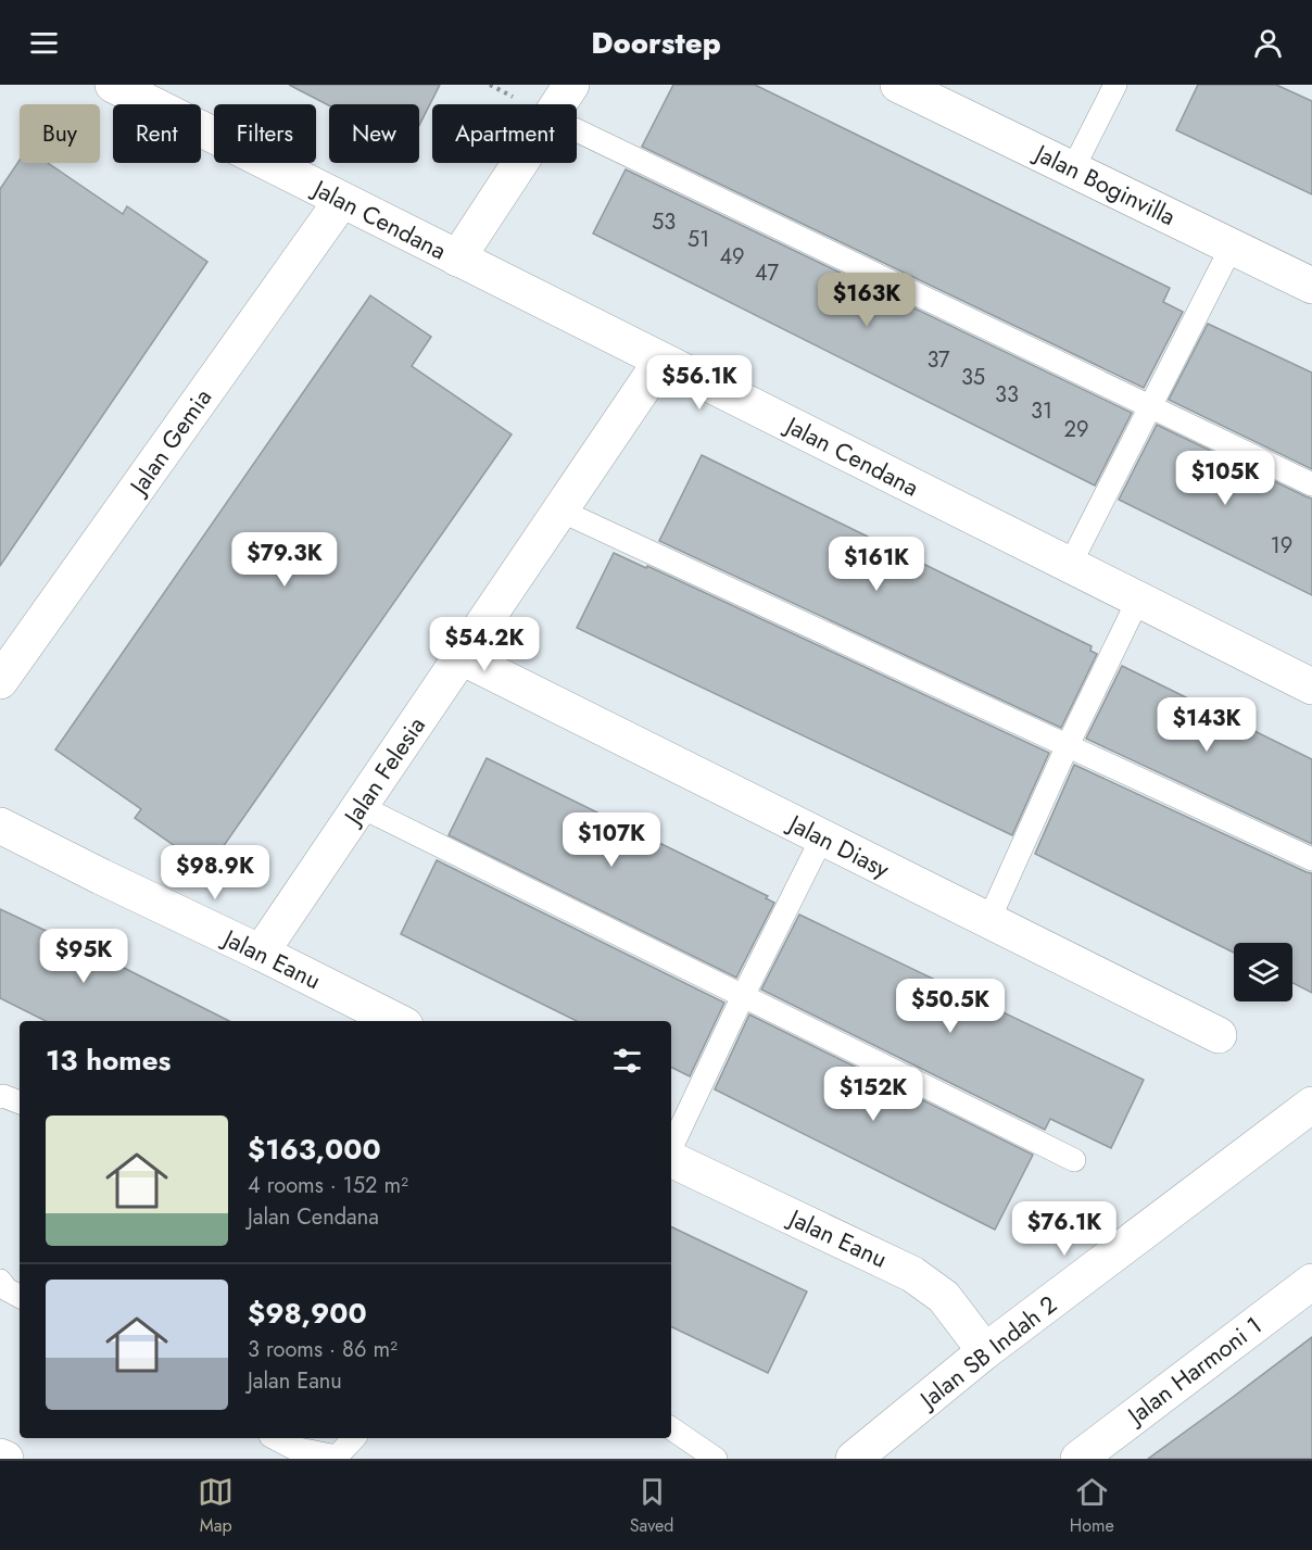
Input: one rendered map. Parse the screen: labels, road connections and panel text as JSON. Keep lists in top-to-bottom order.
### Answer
{
  "streets": {
    "street": [
      "Jalan Boginvilla",
      "Jalan Cendana",
      "Jalan Gemia",
      "Jalan Felesia",
      "Jalan Diasy",
      "Jalan Eanu",
      "Jalan SB Indah 2",
      "Jalan Harmoni 1"
    ]
  },
  "crossings": [
    ["Jalan Cendana", "Jalan Gemia"],
    ["Jalan Cendana", "Jalan Felesia"],
    ["Jalan Felesia", "Jalan Diasy"],
    ["Jalan Felesia", "Jalan Eanu"],
    ["Jalan Eanu", "Jalan SB Indah 2"]
  ],
  "house_numbers": [
    "53",
    "51",
    "49",
    "47",
    "37",
    "35",
    "33",
    "31",
    "29",
    "19"
  ],
  "page": {
    "header": "Doorstep",
    "chip": [
      "Buy",
      "Rent",
      "Filters",
      "New",
      "Apartment"
    ],
    "price": [
      "$163K",
      "$56.1K",
      "$105K",
      "$79.3K",
      "$161K",
      "$54.2K",
      "$143K",
      "$107K",
      "$98.9K",
      "$95K",
      "$50.5K",
      "$152K",
      "$76.1K"
    ],
    "heading": "13 homes",
    "list": [
      {
        "name": "$163,000",
        "note": "4 rooms · 152 m² · Jalan Cendana"
      },
      {
        "name": "$98,900",
        "note": "3 rooms · 86 m² · Jalan Eanu"
      }
    ],
    "tabs": ["Map", "Saved", "Home"]
  }
}
